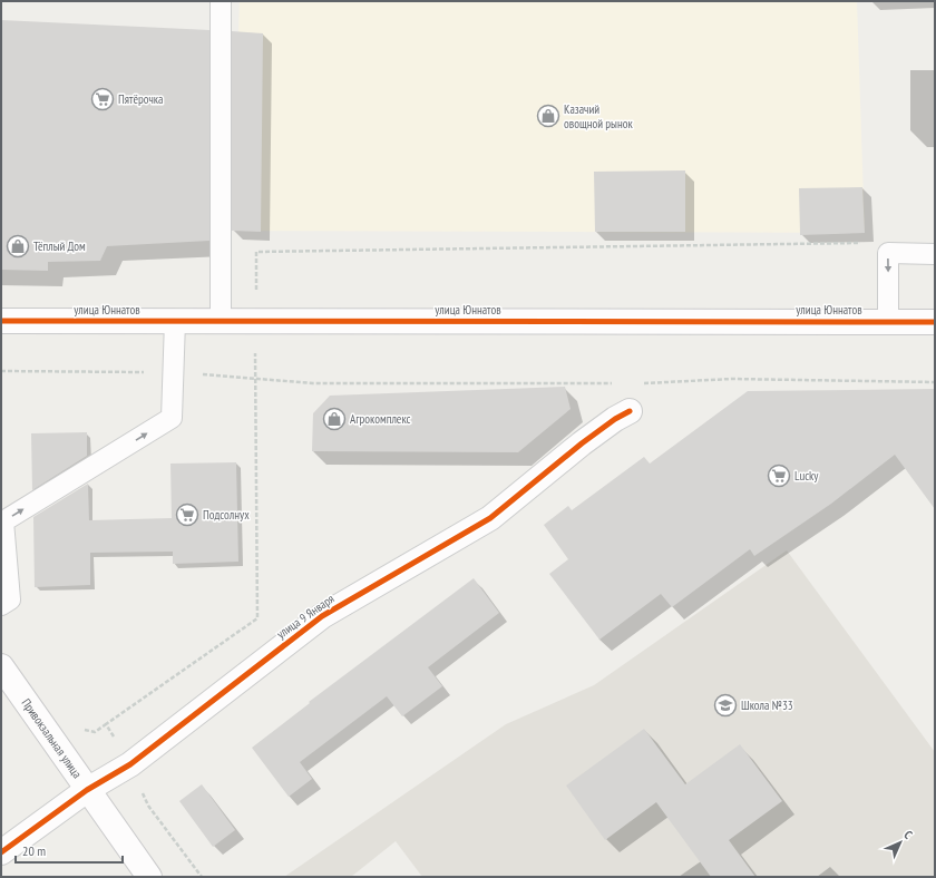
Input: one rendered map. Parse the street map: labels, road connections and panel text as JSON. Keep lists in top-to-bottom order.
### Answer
{
  "streets": {
    "street": ["улица Юннатов", "улица 9 Января", "Привокзальная улица"]
  },
  "crossings": [
    ["улица 9 Января", "Привокзальная улица"]
  ],
  "places": {
    "supermarket": ["Пятёрочка", "Lucky", "Подсолнух"],
    "shop": ["Казачий овощной рынок", "Тёплый Дом", "Агрокомплекс"],
    "school or university": ["Школа №33"]
  },
  "scale_bar": "20 m",
  "north": "top right"
}
